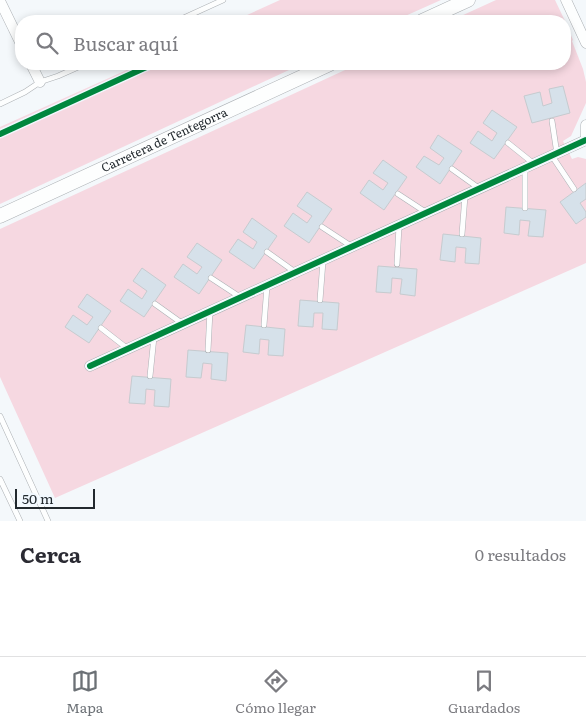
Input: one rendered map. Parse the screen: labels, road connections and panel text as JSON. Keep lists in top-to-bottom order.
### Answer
{
  "streets": {
    "main road": ["Carretera de Tentegorra"]
  },
  "scale_bar": "50 m",
  "page": {
    "search": "Buscar aquí",
    "scale": "50 m",
    "heading": ["Cerca", "0 resultados"],
    "nav": ["Mapa", "Cómo llegar", "Guardados"]
  }
}
